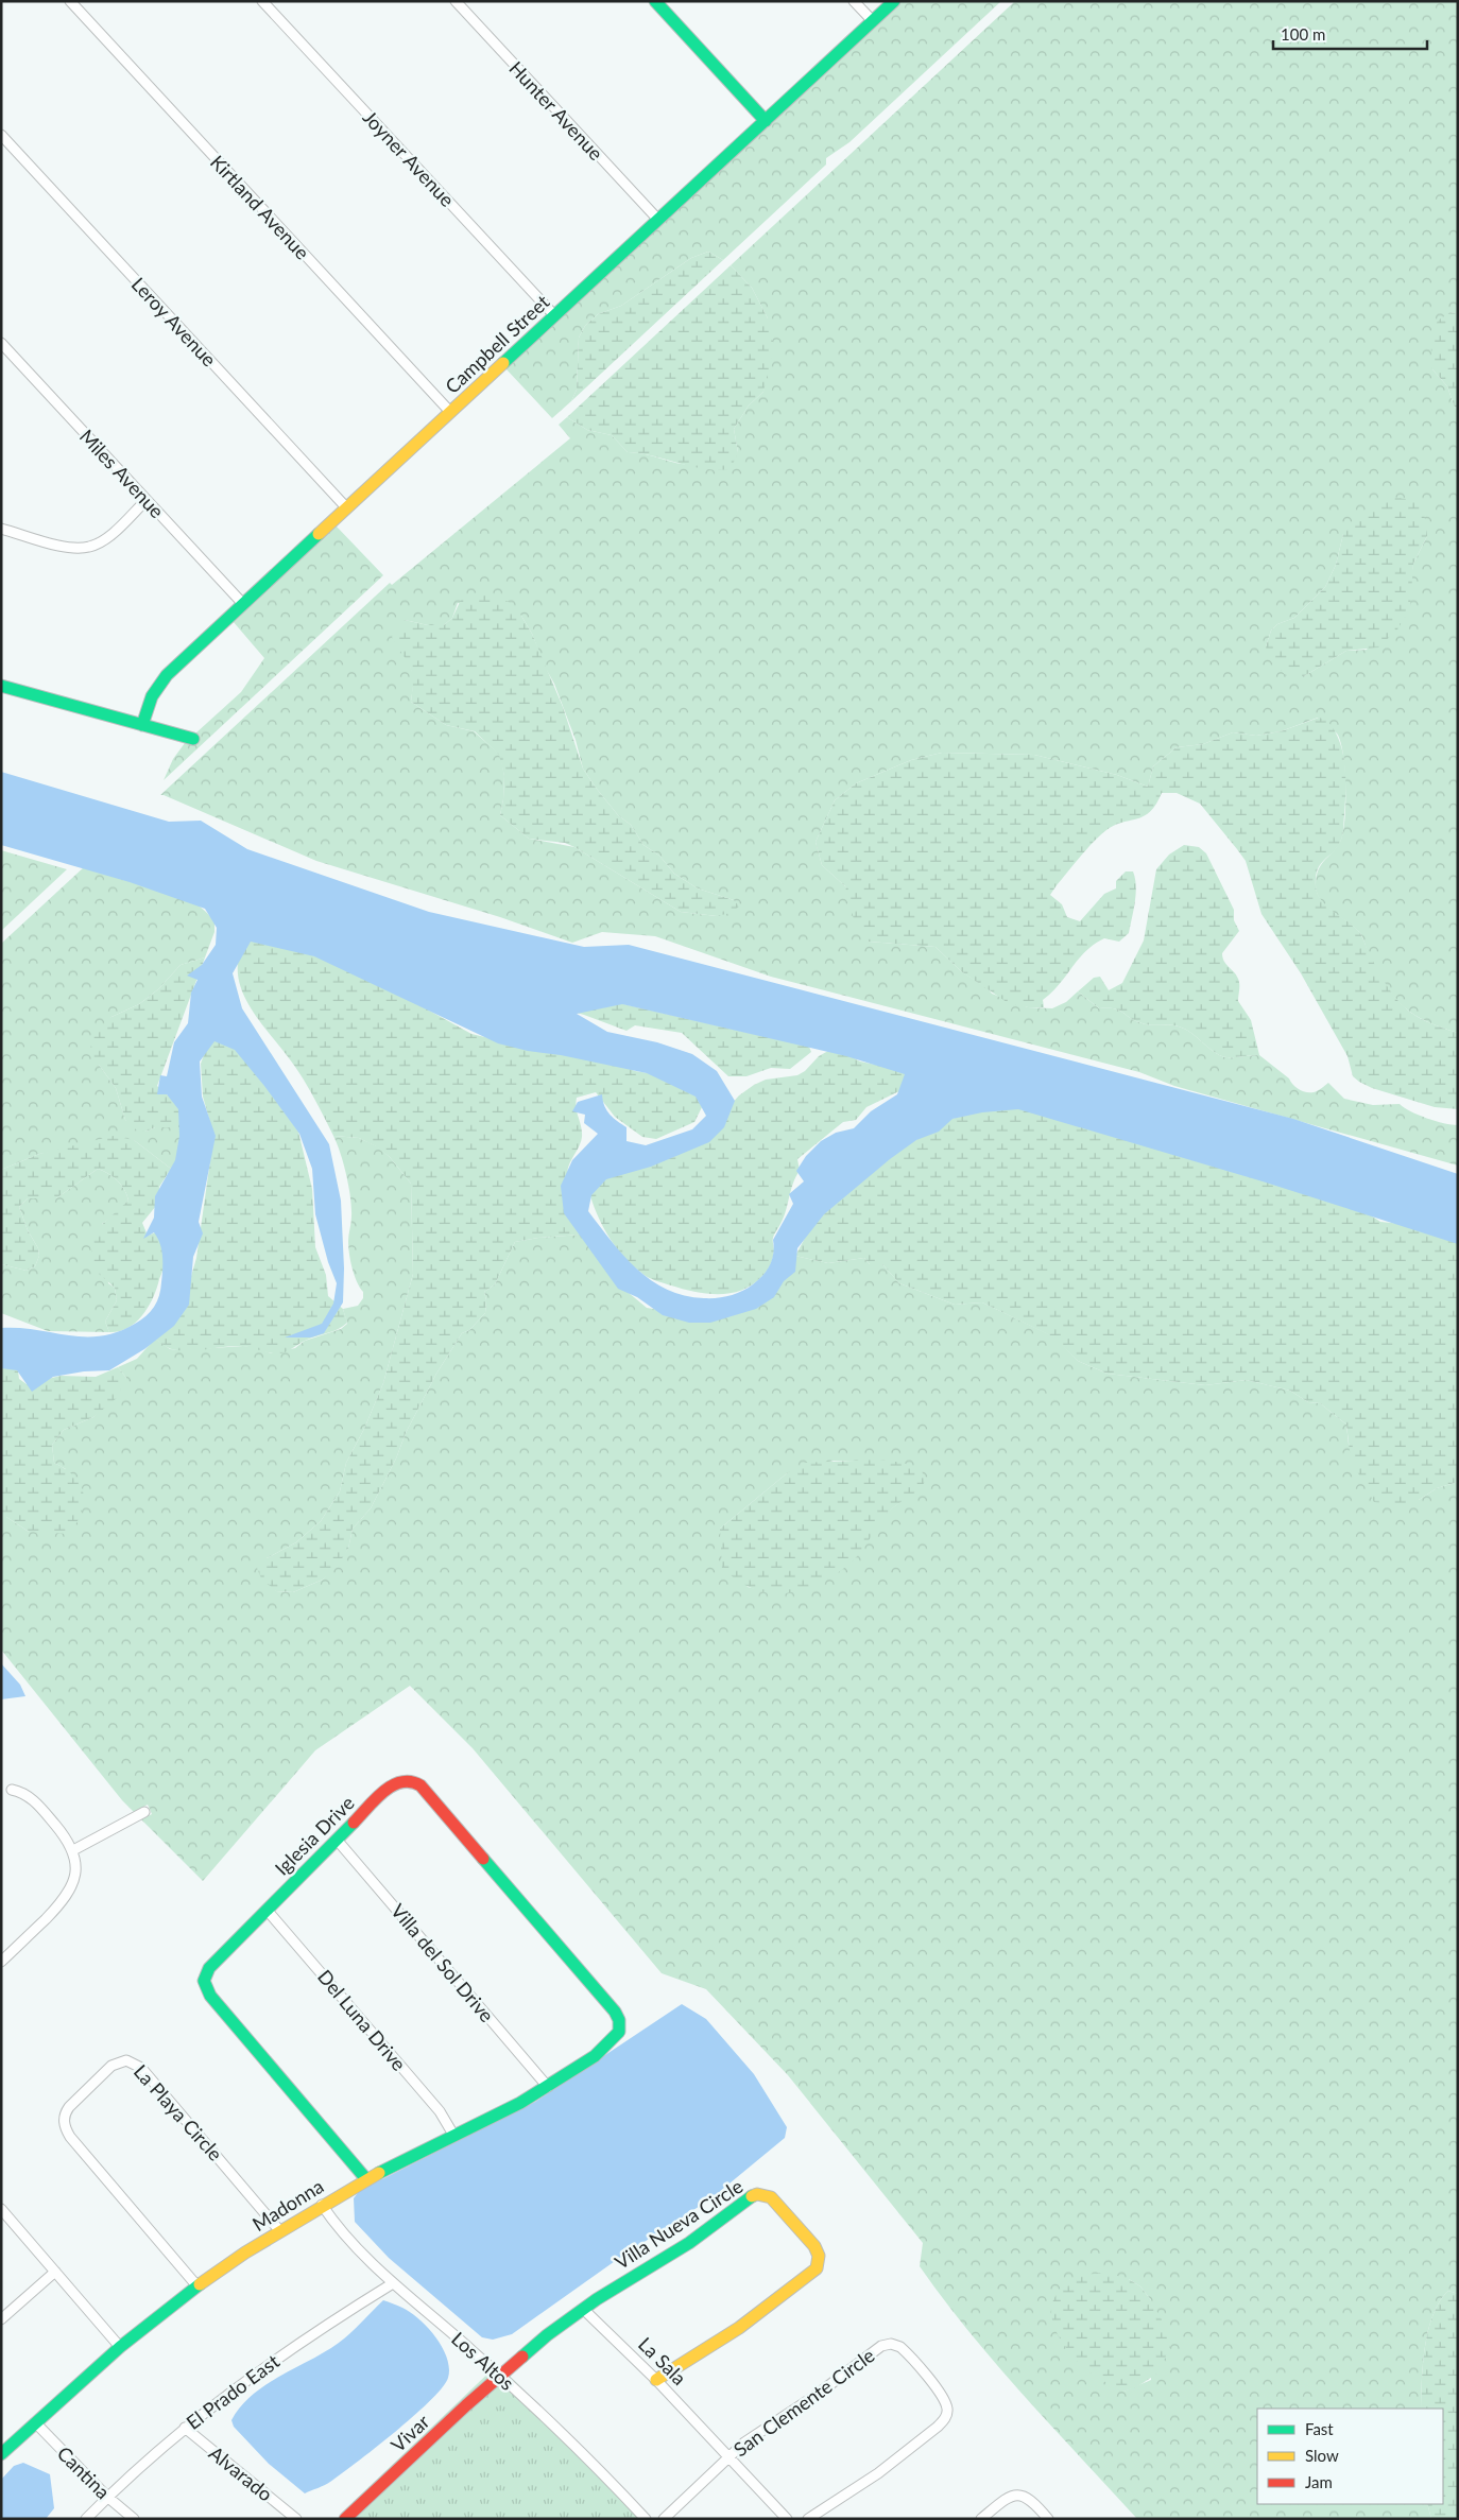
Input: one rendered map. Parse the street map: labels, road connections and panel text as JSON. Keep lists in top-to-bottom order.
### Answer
{
  "streets": {
    "street": [
      "Hunter Avenue",
      "Joyner Avenue",
      "Kirtland Avenue",
      "Leroy Avenue",
      "Campbell Street",
      "Miles Avenue",
      "Iglesia Drive",
      "Villa del Sol Drive",
      "Del Luna Drive",
      "La Playa Circle",
      "Madonna",
      "Villa Nueva Circle",
      "Los Altos",
      "La Sala",
      "El Prado East",
      "San Clemente Circle",
      "Vivar",
      "Cantina",
      "Alvarado"
    ]
  },
  "crossings": [
    ["Hunter Avenue", "Campbell Street"],
    ["Joyner Avenue", "Campbell Street"],
    ["Kirtland Avenue", "Campbell Street"],
    ["Leroy Avenue", "Campbell Street"],
    ["Campbell Street", "Miles Avenue"],
    ["Iglesia Drive", "Villa del Sol Drive"],
    ["Iglesia Drive", "Del Luna Drive"],
    ["Iglesia Drive", "Madonna"],
    ["Villa del Sol Drive", "Madonna"],
    ["Del Luna Drive", "Madonna"],
    ["La Playa Circle", "Madonna"],
    ["Madonna", "Los Altos"],
    ["Madonna", "Cantina"],
    ["Villa Nueva Circle", "La Sala"],
    ["Los Altos", "El Prado East"],
    ["Los Altos", "Vivar"],
    ["La Sala", "San Clemente Circle"],
    ["El Prado East", "Cantina"],
    ["El Prado East", "Alvarado"]
  ],
  "legend": ["Fast", "Slow", "Jam"],
  "scale_bar": "100 m"
}
